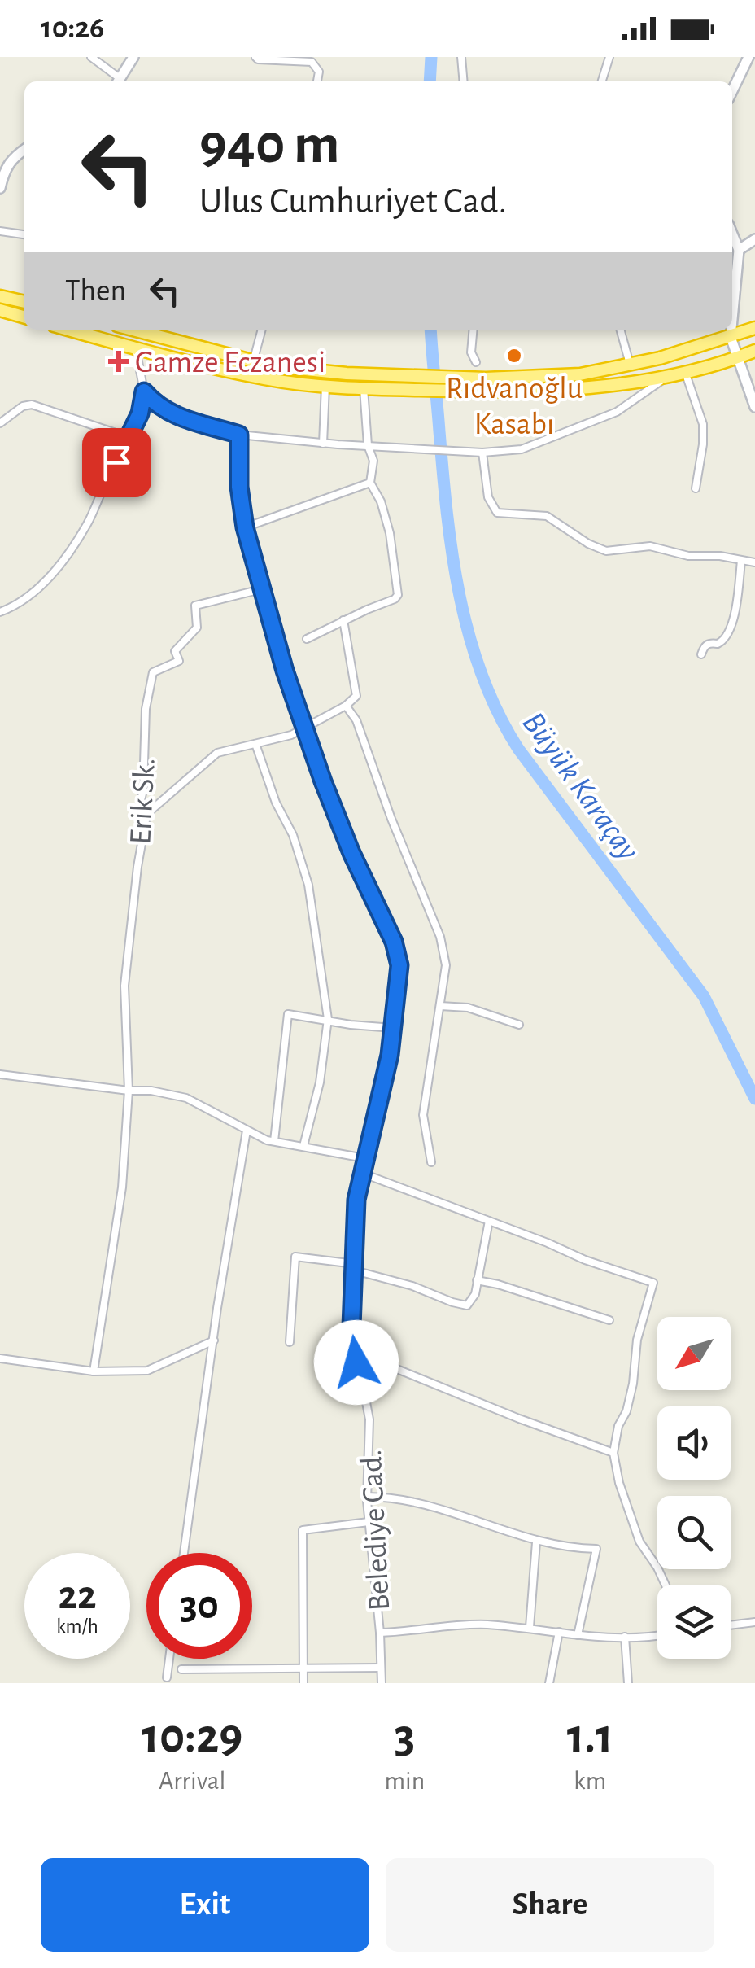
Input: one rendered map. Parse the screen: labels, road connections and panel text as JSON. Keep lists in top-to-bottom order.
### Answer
{
  "streets": {
    "street": ["Erik Sk.", "Belediye Cad."]
  },
  "crossings": [
    ["Erik Sk.", "Belediye Cad."]
  ],
  "water": ["Büyük Karaçay"],
  "places": {
    "other": ["Rıdvanoğlu Kasabı"],
    "health": ["Gamze Eczanesi"]
  },
  "north": "bottom left",
  "page": {
    "status": "10:26",
    "turn": ["940 m", "Ulus Cumhuriyet Cad."],
    "then": "Then",
    "speed": "22 km/h",
    "limit": "30",
    "eta": [
      "10:29",
      "Arrival",
      "3",
      "min",
      "1.1",
      "km"
    ],
    "buttons": ["Exit", "Share"]
  }
}
